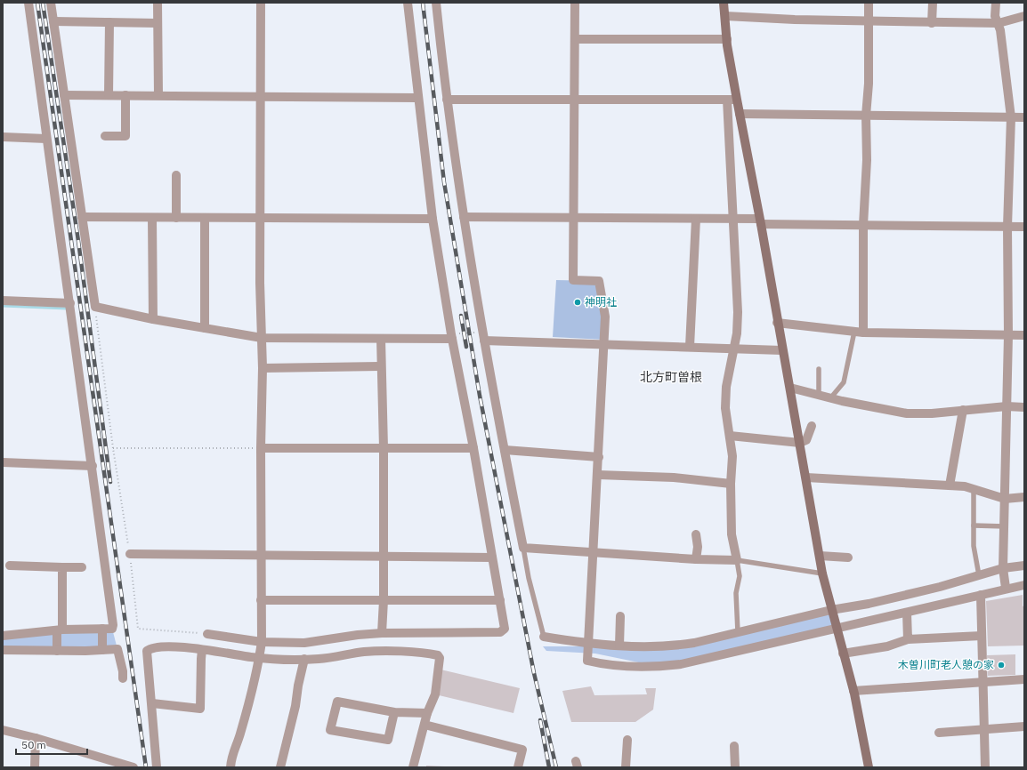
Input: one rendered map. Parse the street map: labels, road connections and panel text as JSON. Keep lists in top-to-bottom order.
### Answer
{
  "districts": ["北方町曽根"],
  "places": ["神明社", "木曽川町老人憩の家"],
  "scale_bar": "50 m"
}
